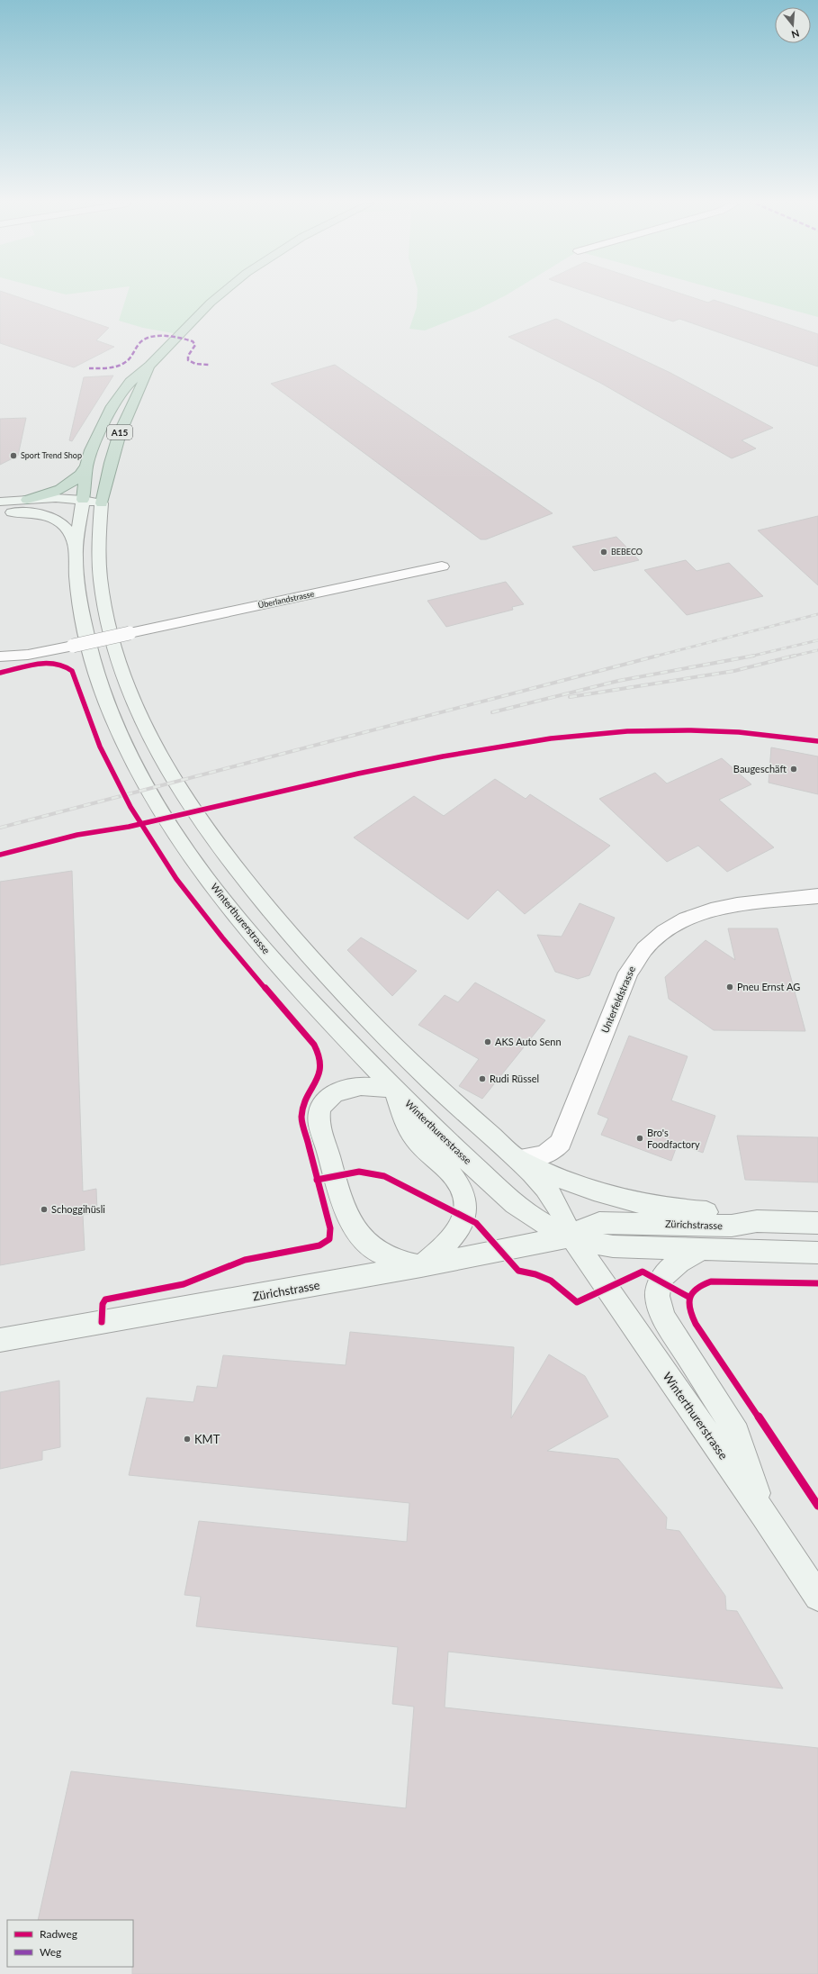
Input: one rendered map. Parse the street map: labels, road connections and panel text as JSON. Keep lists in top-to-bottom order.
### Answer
{
  "streets": {
    "highway": ["A15"],
    "main road": ["Winterthurerstrasse", "Zürichstrasse"],
    "street": ["Überlandstrasse", "Unterfeldstrasse"]
  },
  "crossings": [
    ["A15", "Winterthurerstrasse"],
    ["Winterthurerstrasse", "Unterfeldstrasse"],
    ["Winterthurerstrasse", "Zürichstrasse"]
  ],
  "places": [
    "Sport Trend Shop",
    "BEBECO",
    "Baugeschäft",
    "Pneu Ernst AG",
    "AKS Auto Senn",
    "Rudi Rüssel",
    "Bro's Foodfactory",
    "Schoggihüsli",
    "KMT"
  ],
  "legend": ["Radweg", "Weg"],
  "north": "bottom"
}
